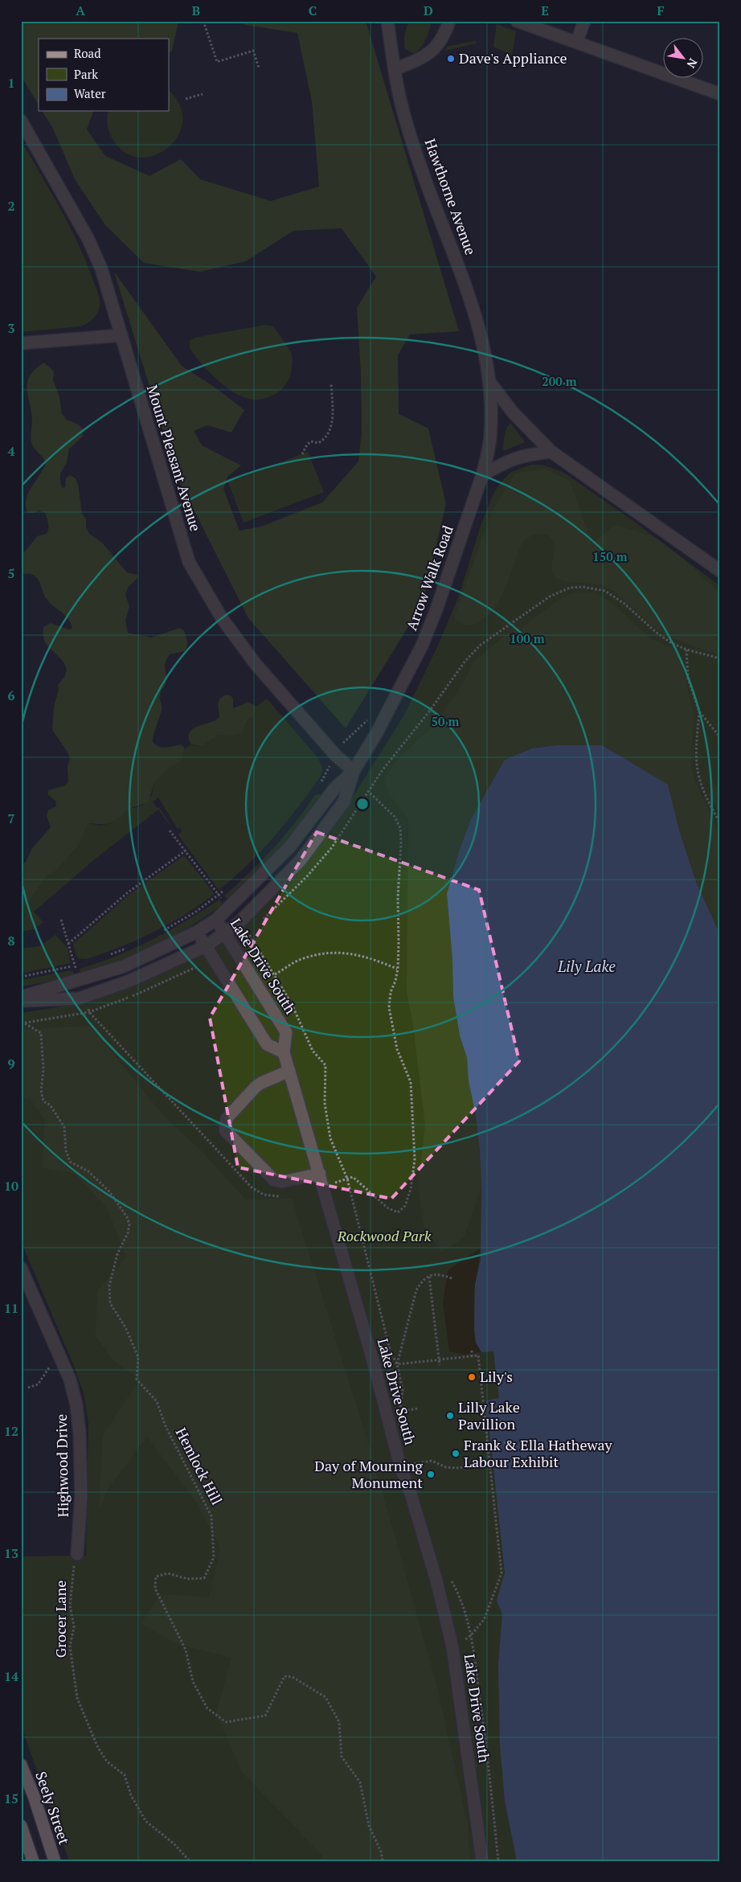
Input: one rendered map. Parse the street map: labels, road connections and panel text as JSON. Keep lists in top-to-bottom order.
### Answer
{
  "streets": {
    "main road": ["Seely Street"],
    "street": [
      "Hawthorne Avenue",
      "Mount Pleasant Avenue",
      "Arrow Walk Road",
      "Lake Drive South",
      "Highwood Drive"
    ],
    "path": ["Hemlock Hill", "Grocer Lane"]
  },
  "crossings": [
    ["Hawthorne Avenue", "Arrow Walk Road"],
    ["Mount Pleasant Avenue", "Arrow Walk Road"],
    ["Highwood Drive", "Grocer Lane"]
  ],
  "water": ["Lily Lake"],
  "parks": ["Rockwood Park"],
  "places": [
    "Dave's Appliance",
    "Lily's",
    "Lilly Lake Pavillion",
    "Frank & Ella Hatheway Labour Exhibit",
    "Day of Mourning Monument"
  ],
  "legend": ["Road", "Park", "Water"],
  "north": "bottom right",
  "grid": {
    "columns": [
      "A",
      "B",
      "C",
      "D",
      "E",
      "F"
    ],
    "rows": [
      "1",
      "2",
      "3",
      "4",
      "5",
      "6",
      "7",
      "8",
      "9",
      "10",
      "11",
      "12",
      "13",
      "14",
      "15"
    ]
  },
  "rings": [
    "200 m",
    "150 m",
    "100 m",
    "50 m"
  ]
}
